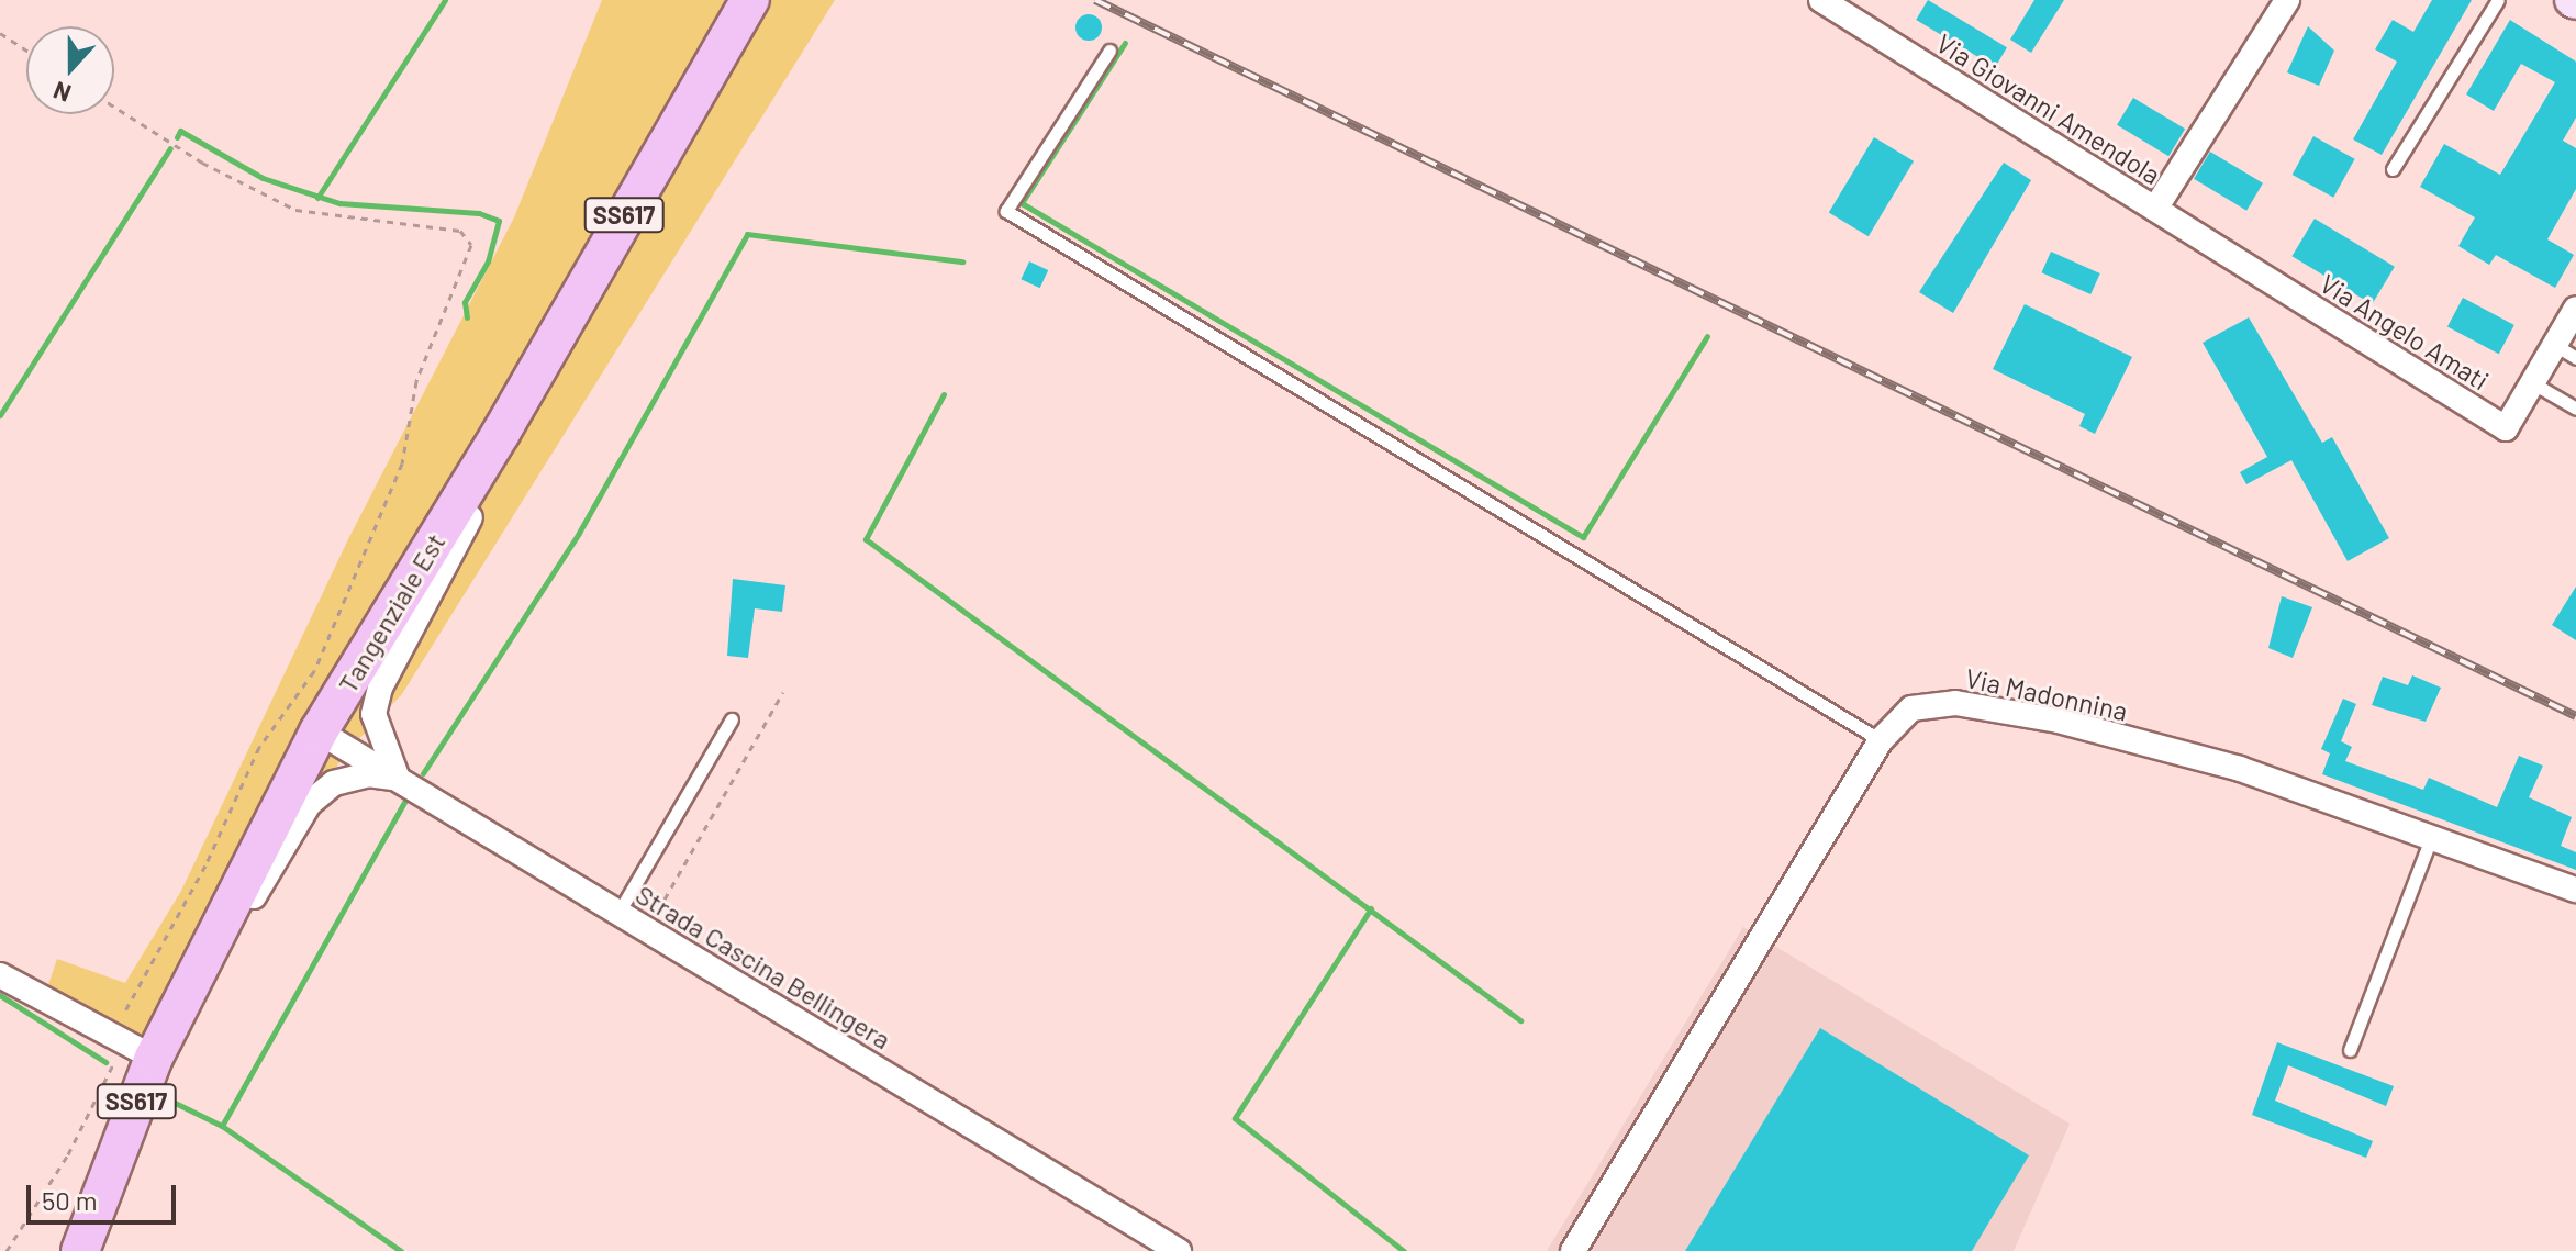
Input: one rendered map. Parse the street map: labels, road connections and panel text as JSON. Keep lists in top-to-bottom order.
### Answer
{
  "streets": {
    "main road": ["SS617", "Tangenziale Est"],
    "street": [
      "Via Giovanni Amendola",
      "Via Angelo Amati",
      "Via Madonnina",
      "Strada Cascina Bellingera"
    ]
  },
  "crossings": [
    ["Via Giovanni Amendola", "Via Angelo Amati"],
    ["Tangenziale Est", "Strada Cascina Bellingera"]
  ],
  "scale_bar": "50 m",
  "north": "bottom"
}
